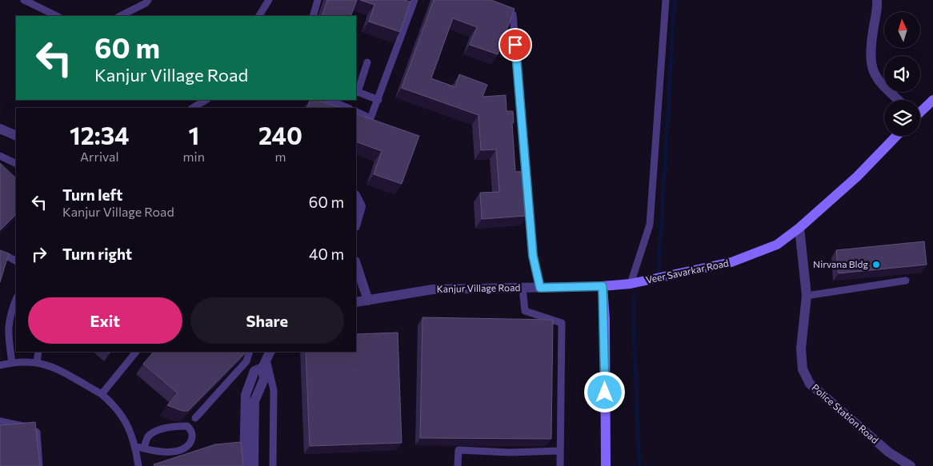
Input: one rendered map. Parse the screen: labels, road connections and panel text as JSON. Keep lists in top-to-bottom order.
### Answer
{
  "streets": {
    "street": ["Veer Savarkar Road", "Kanjur Village Road", "Police Station Road"]
  },
  "crossings": [
    ["Veer Savarkar Road", "Kanjur Village Road"],
    ["Veer Savarkar Road", "Police Station Road"]
  ],
  "places": ["Nirvana Bldg"],
  "north": "top",
  "page": {
    "turn": ["60 m", "Kanjur Village Road"],
    "eta": [
      "12:34",
      "Arrival",
      "1",
      "min",
      "240",
      "m"
    ],
    "list": [
      {
        "name": "Turn left",
        "note": "Kanjur Village Road",
        "value": "60 m"
      },
      {
        "name": "Turn right",
        "value": "40 m"
      }
    ],
    "buttons": ["Exit", "Share"]
  }
}
